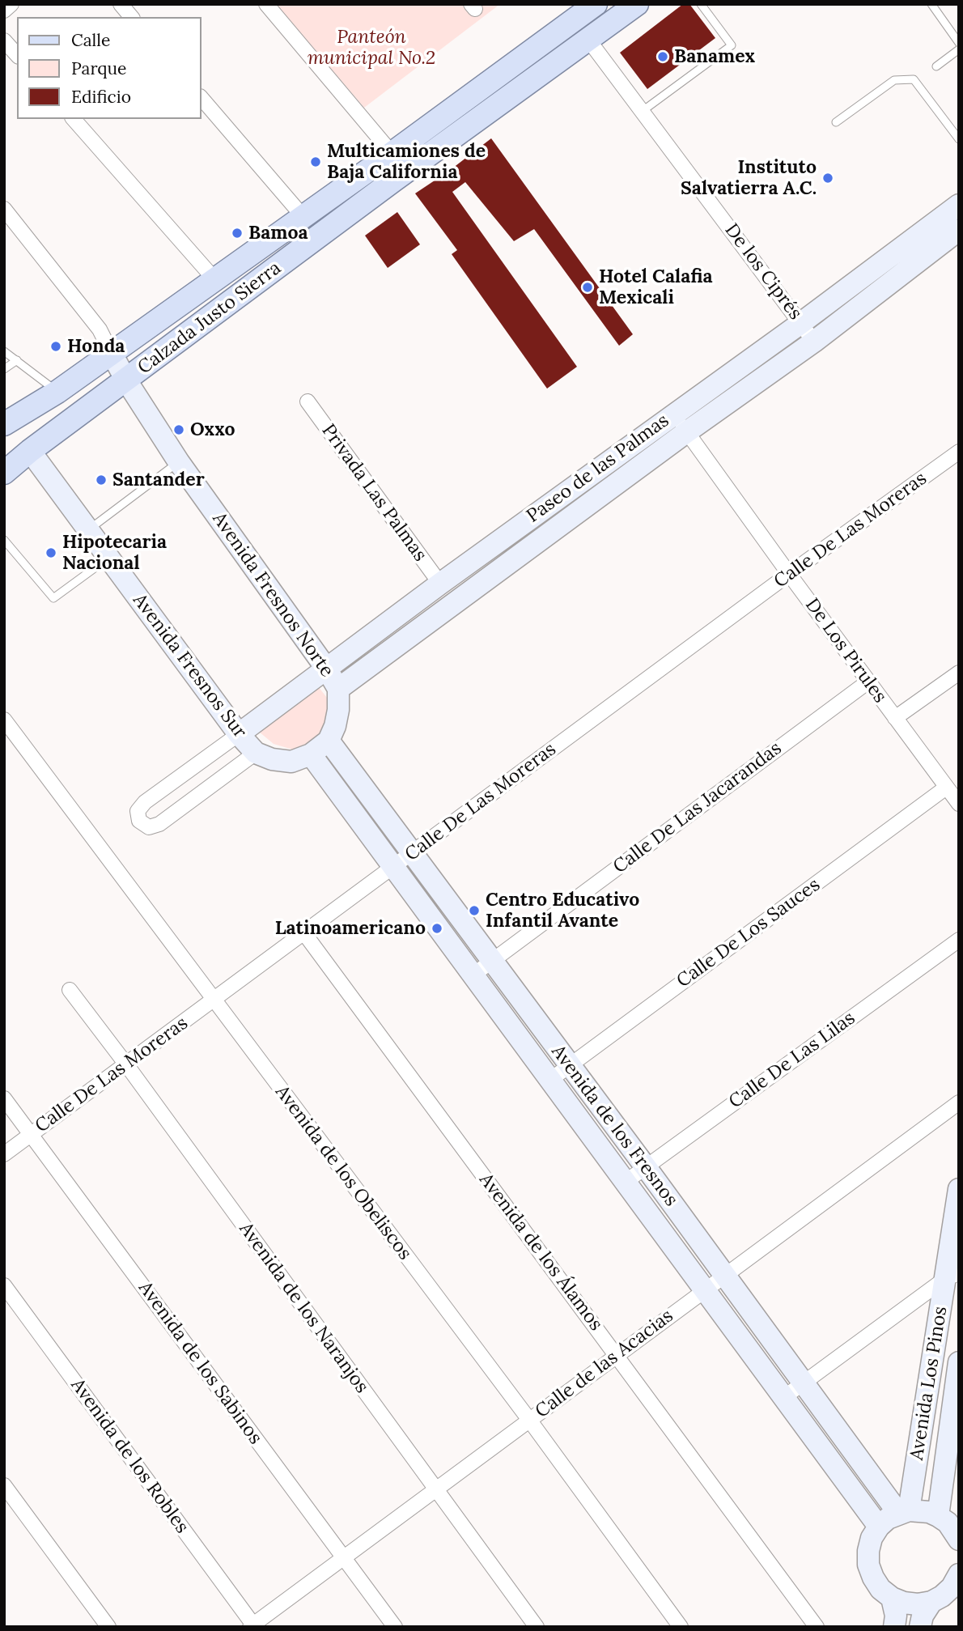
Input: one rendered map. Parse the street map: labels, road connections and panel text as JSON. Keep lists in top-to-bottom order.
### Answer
{
  "streets": {
    "main road": ["Calzada Justo Sierra"],
    "street": [
      "De los Ciprés",
      "Paseo de las Palmas",
      "Privada Las Palmas",
      "Calle De Las Moreras",
      "Avenida Fresnos Norte",
      "De Los Pirules",
      "Avenida Fresnos Sur",
      "Calle De Las Jacarandas",
      "Calle De Los Sauces",
      "Calle De Las Lilas",
      "Avenida de los Fresnos",
      "Avenida de los Obeliscos",
      "Avenida de los Álamos",
      "Avenida de los Naranjos",
      "Avenida de los Sabinos",
      "Calle de las Acacias",
      "Avenida Los Pinos",
      "Avenida de los Robles"
    ]
  },
  "crossings": [
    ["De los Ciprés", "Calzada Justo Sierra"],
    ["De los Ciprés", "Paseo de las Palmas"],
    ["Calzada Justo Sierra", "Avenida Fresnos Norte"],
    ["Calzada Justo Sierra", "Avenida Fresnos Sur"],
    ["Paseo de las Palmas", "Privada Las Palmas"],
    ["Paseo de las Palmas", "Avenida Fresnos Norte"],
    ["Paseo de las Palmas", "De Los Pirules"],
    ["Paseo de las Palmas", "Avenida Fresnos Sur"],
    ["Calle De Las Moreras", "De Los Pirules"],
    ["Calle De Las Moreras", "Avenida de los Fresnos"],
    ["Calle De Las Moreras", "Avenida de los Obeliscos"],
    ["Calle De Las Moreras", "Avenida de los Álamos"],
    ["Calle De Las Moreras", "Avenida de los Naranjos"],
    ["Calle De Las Moreras", "Avenida de los Sabinos"],
    ["Avenida Fresnos Norte", "Avenida de los Fresnos"],
    ["De Los Pirules", "Calle De Las Jacarandas"],
    ["De Los Pirules", "Calle De Los Sauces"],
    ["Avenida Fresnos Sur", "Avenida de los Fresnos"],
    ["Calle De Las Jacarandas", "Avenida de los Fresnos"],
    ["Calle De Los Sauces", "Avenida de los Fresnos"],
    ["Calle De Las Lilas", "Avenida de los Fresnos"],
    ["Avenida de los Fresnos", "Calle de las Acacias"],
    ["Avenida de los Fresnos", "Avenida Los Pinos"],
    ["Avenida de los Obeliscos", "Calle de las Acacias"],
    ["Avenida de los Álamos", "Calle de las Acacias"],
    ["Avenida de los Naranjos", "Calle de las Acacias"],
    ["Avenida de los Sabinos", "Calle de las Acacias"],
    ["Calle de las Acacias", "Avenida de los Robles"]
  ],
  "parks": ["Panteón municipal No.2"],
  "places": [
    "Banamex",
    "Multicamiones de Baja California",
    "Instituto Salvatierra A.C.",
    "Bamoa",
    "Hotel Calafia Mexicali",
    "Honda",
    "Oxxo",
    "Santander",
    "Hipotecaria Nacional",
    "Centro Educativo Infantil Avante",
    "Latinoamericano"
  ],
  "legend": ["Calle", "Parque", "Edificio"]
}
